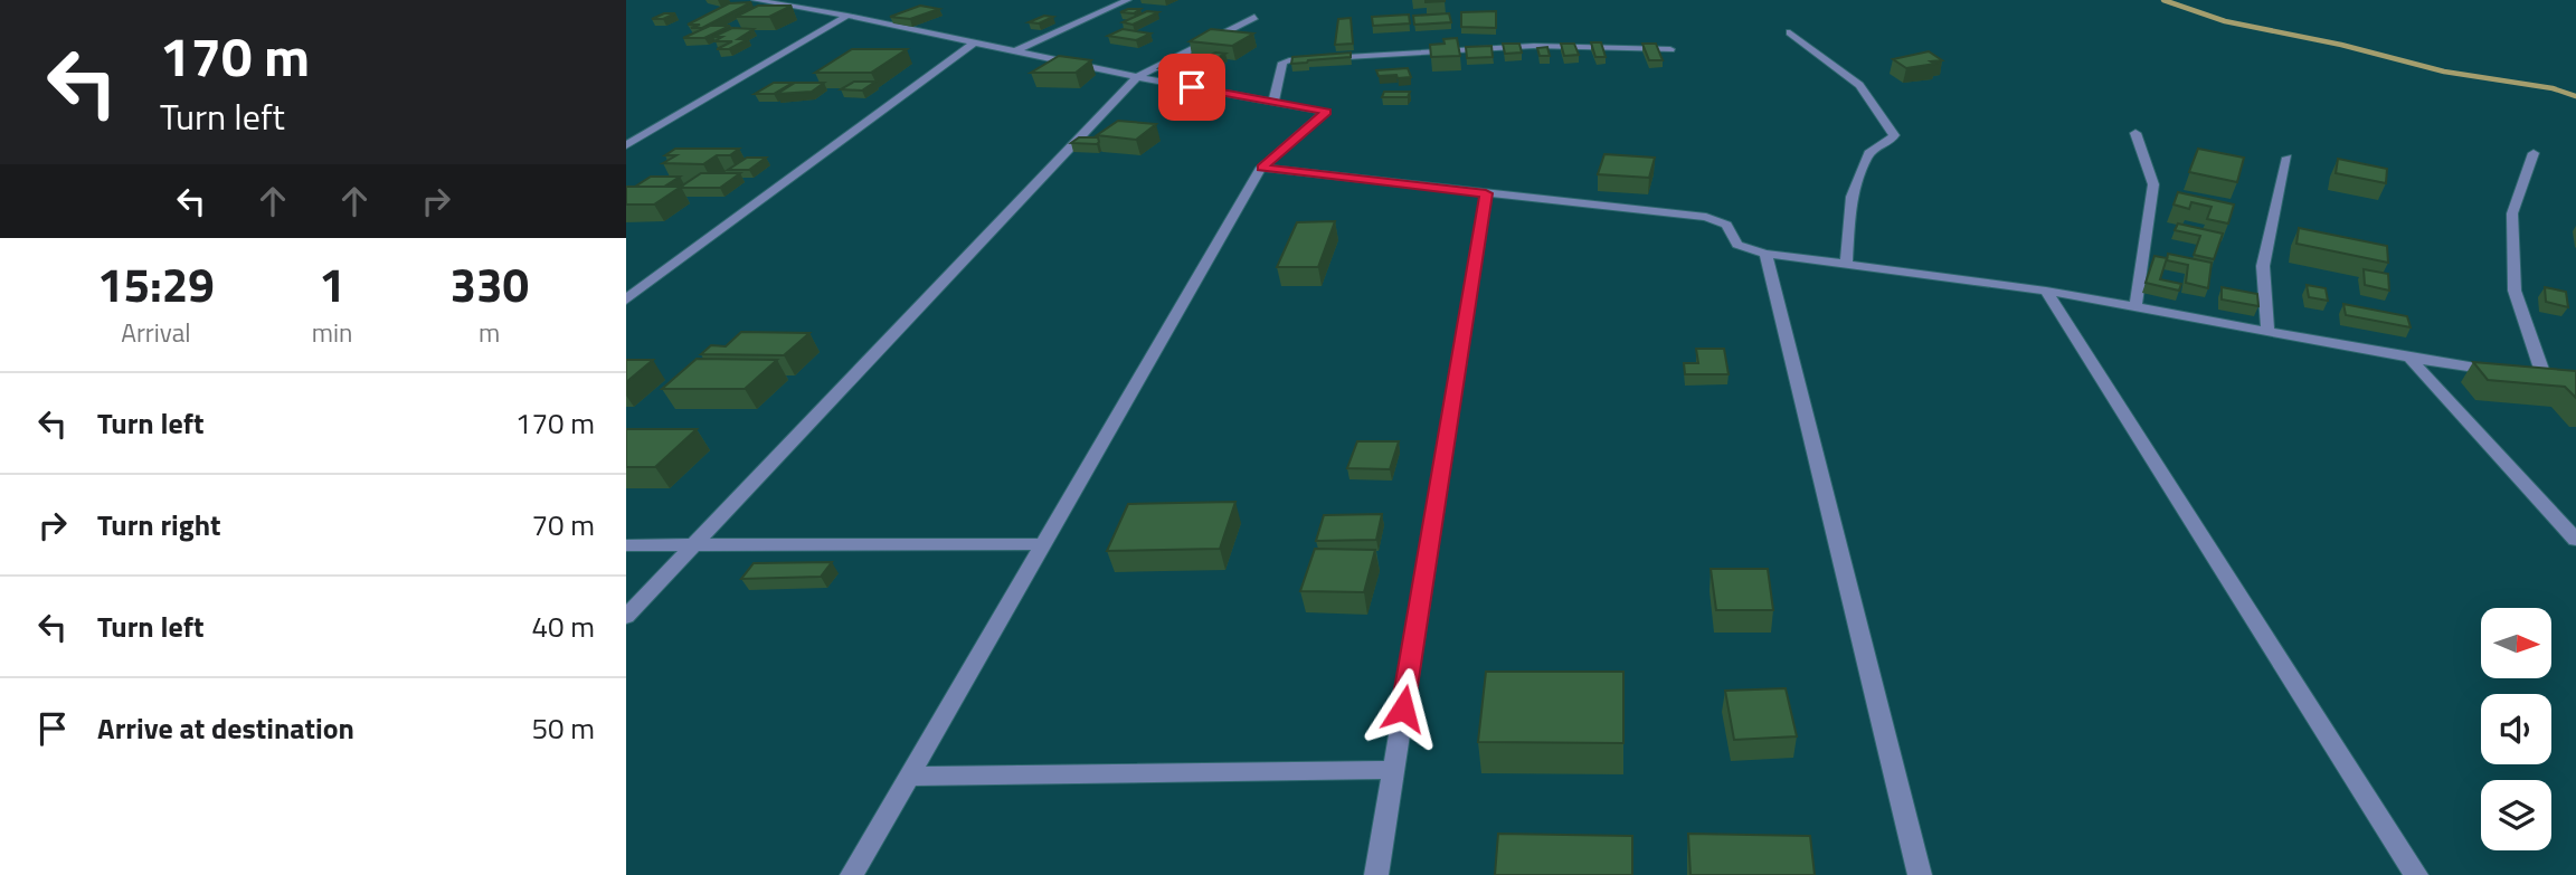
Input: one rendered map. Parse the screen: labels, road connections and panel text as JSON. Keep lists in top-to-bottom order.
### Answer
{
  "north": "right",
  "page": {
    "turn": ["170 m", "Turn left"],
    "eta": [
      "15:29",
      "Arrival",
      "1",
      "min",
      "330",
      "m"
    ],
    "list": [
      {
        "name": "Turn left",
        "value": "170 m"
      },
      {
        "name": "Turn right",
        "value": "70 m"
      },
      {
        "name": "Turn left",
        "value": "40 m"
      },
      {
        "name": "Arrive at destination",
        "value": "50 m"
      }
    ]
  }
}
